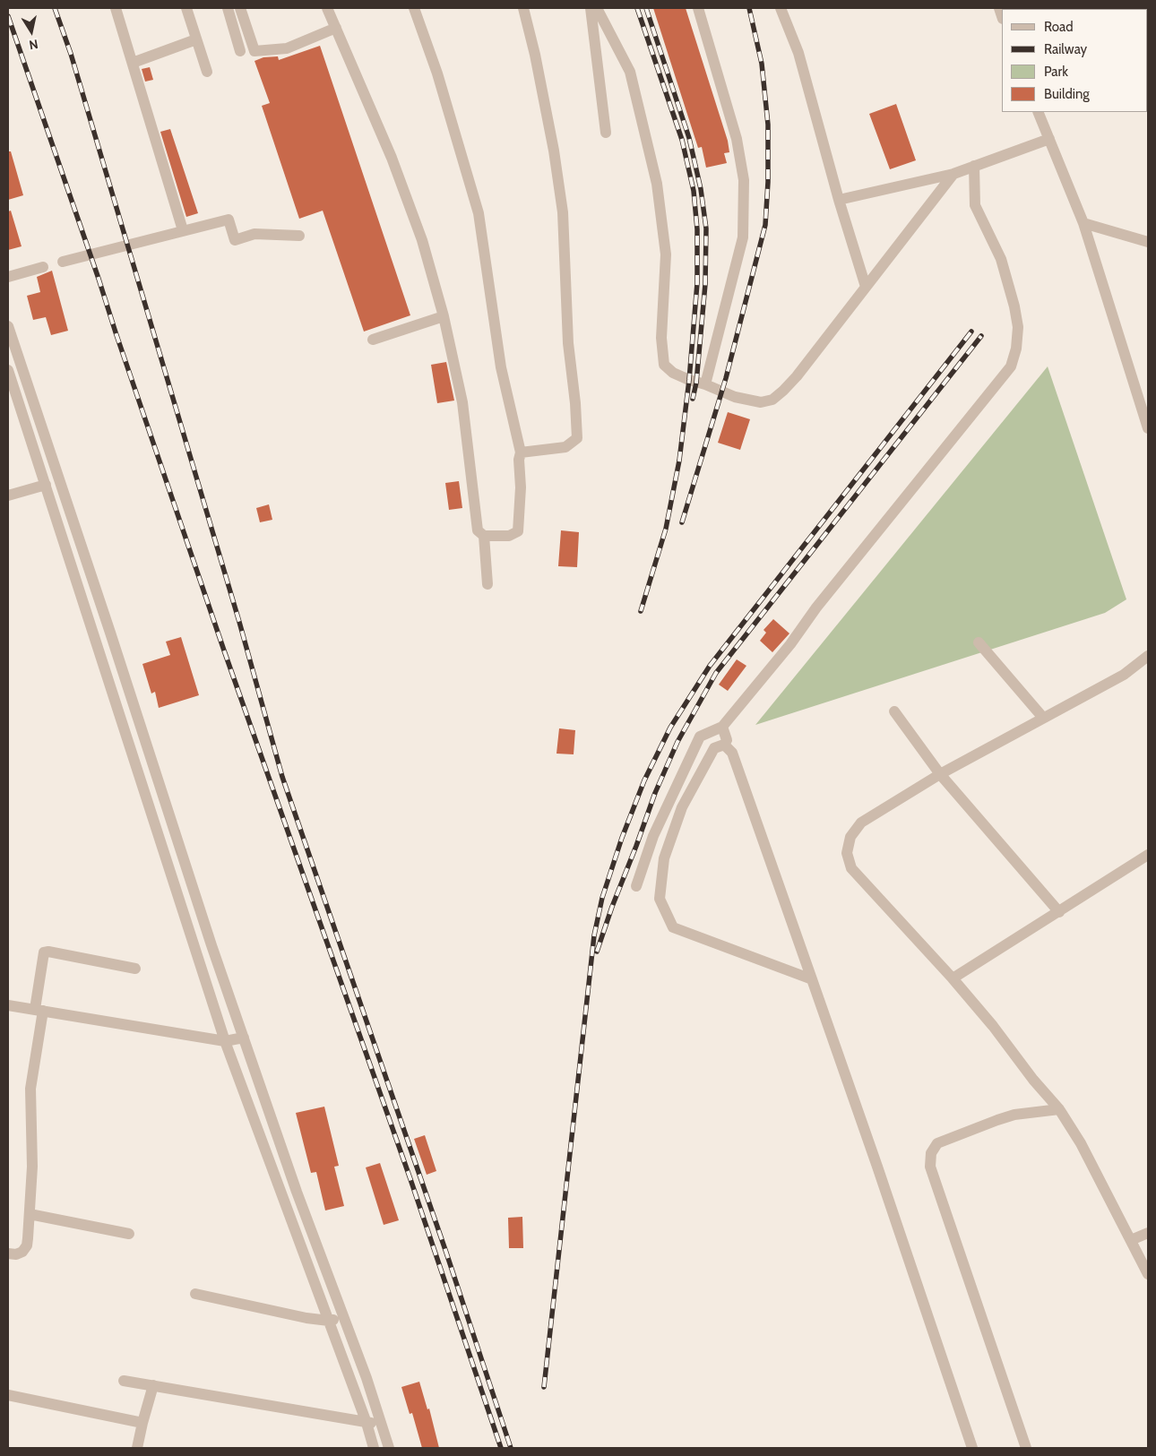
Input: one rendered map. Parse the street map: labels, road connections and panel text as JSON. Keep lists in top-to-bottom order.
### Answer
{
  "legend": [
    "Road",
    "Railway",
    "Park",
    "Building"
  ],
  "north": "bottom"
}
